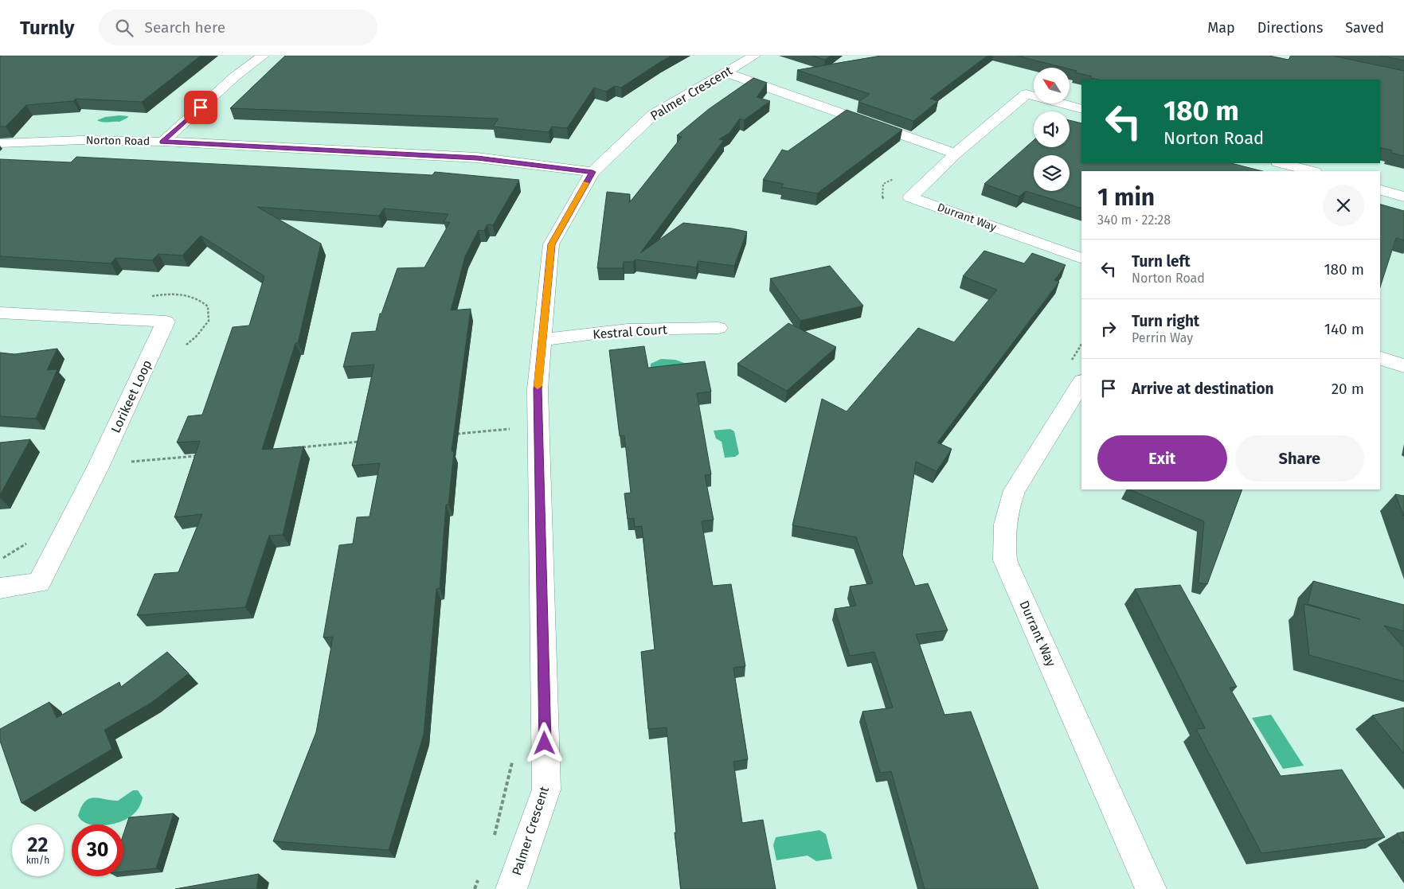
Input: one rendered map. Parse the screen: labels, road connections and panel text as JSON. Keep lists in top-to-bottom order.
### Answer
{
  "streets": {
    "street": [
      "Palmer Crescent",
      "Norton Road",
      "Durrant Way",
      "Kestral Court",
      "Lorikeet Loop"
    ]
  },
  "crossings": [
    ["Palmer Crescent", "Norton Road"],
    ["Palmer Crescent", "Kestral Court"]
  ],
  "north": "top left",
  "page": {
    "header": "Turnly",
    "search": "Search here",
    "nav": ["Map", "Directions", "Saved"],
    "turn": ["180 m", "Norton Road"],
    "heading": ["1 min", "340 m · 22:28"],
    "list": [
      {
        "name": "Turn left",
        "note": "Norton Road",
        "value": "180 m"
      },
      {
        "name": "Turn right",
        "note": "Perrin Way",
        "value": "140 m"
      },
      {
        "name": "Arrive at destination",
        "value": "20 m"
      }
    ],
    "buttons": ["Exit", "Share"],
    "speed": "22 km/h",
    "limit": "30"
  }
}
